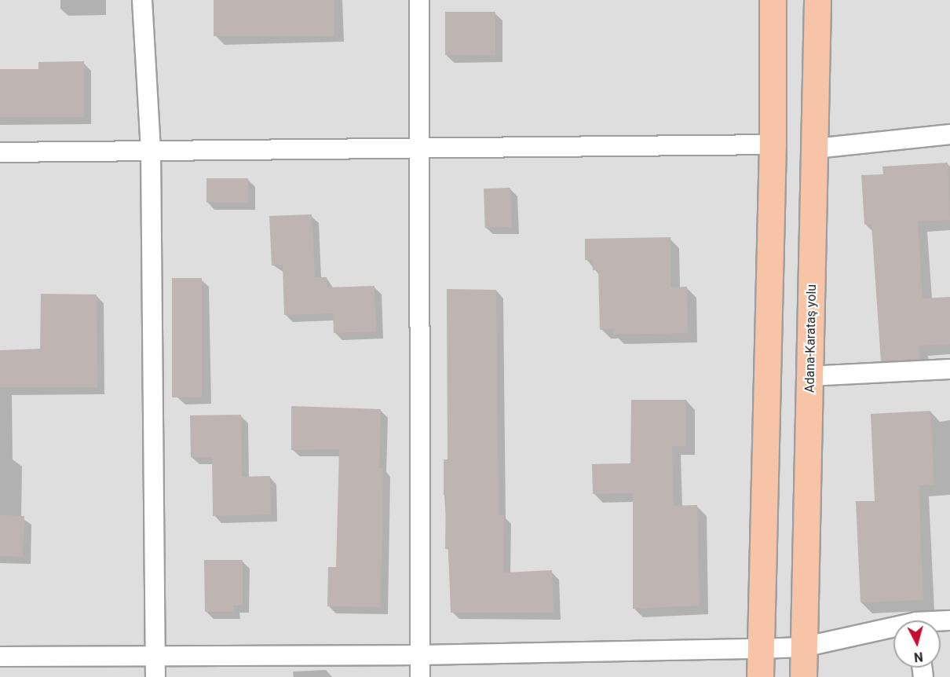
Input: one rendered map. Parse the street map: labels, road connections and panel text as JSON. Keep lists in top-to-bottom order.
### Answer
{
  "streets": {
    "main road": ["Adana-Karataş yolu"]
  },
  "north": "bottom"
}
